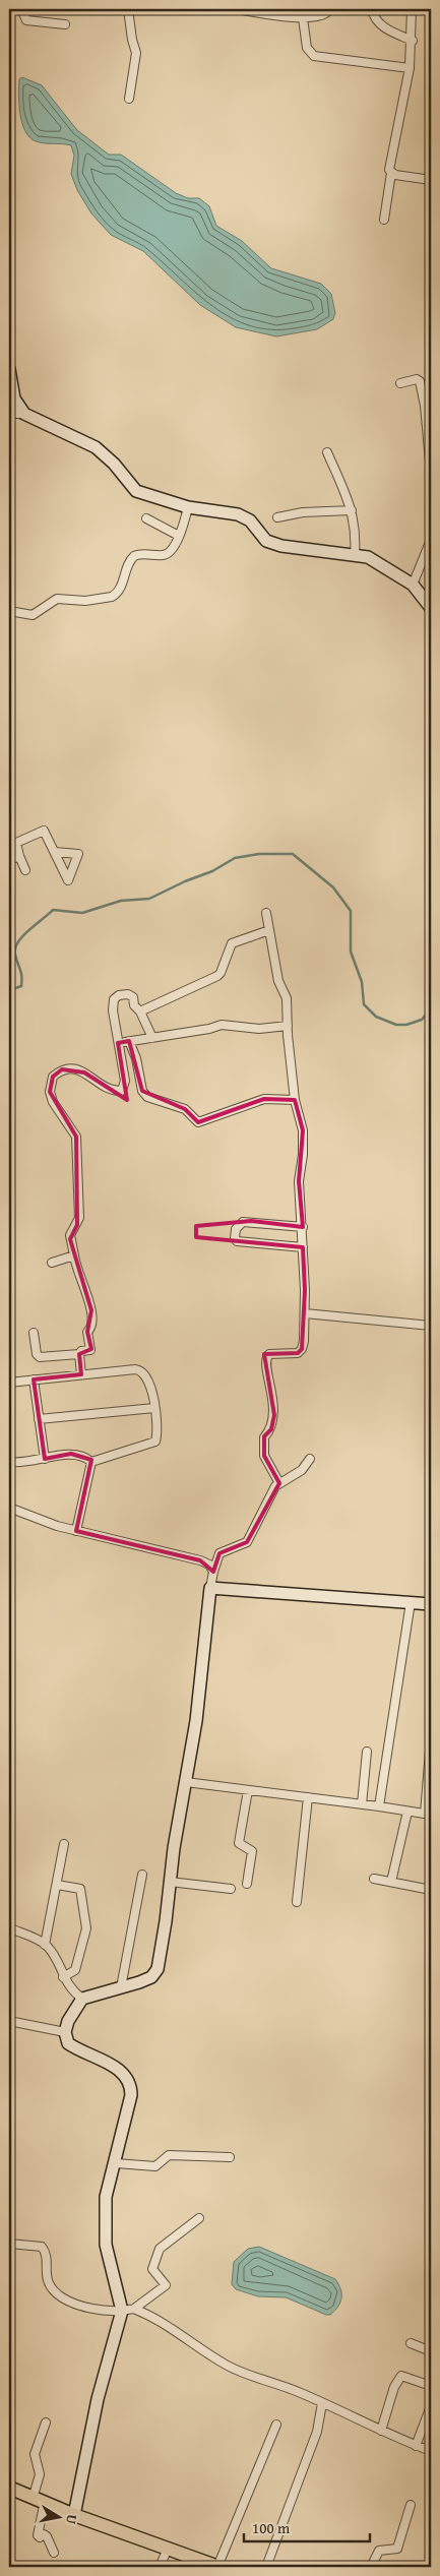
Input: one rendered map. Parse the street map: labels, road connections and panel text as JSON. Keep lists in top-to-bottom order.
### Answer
{
  "scale_bar": "100 m",
  "north": "right"
}
